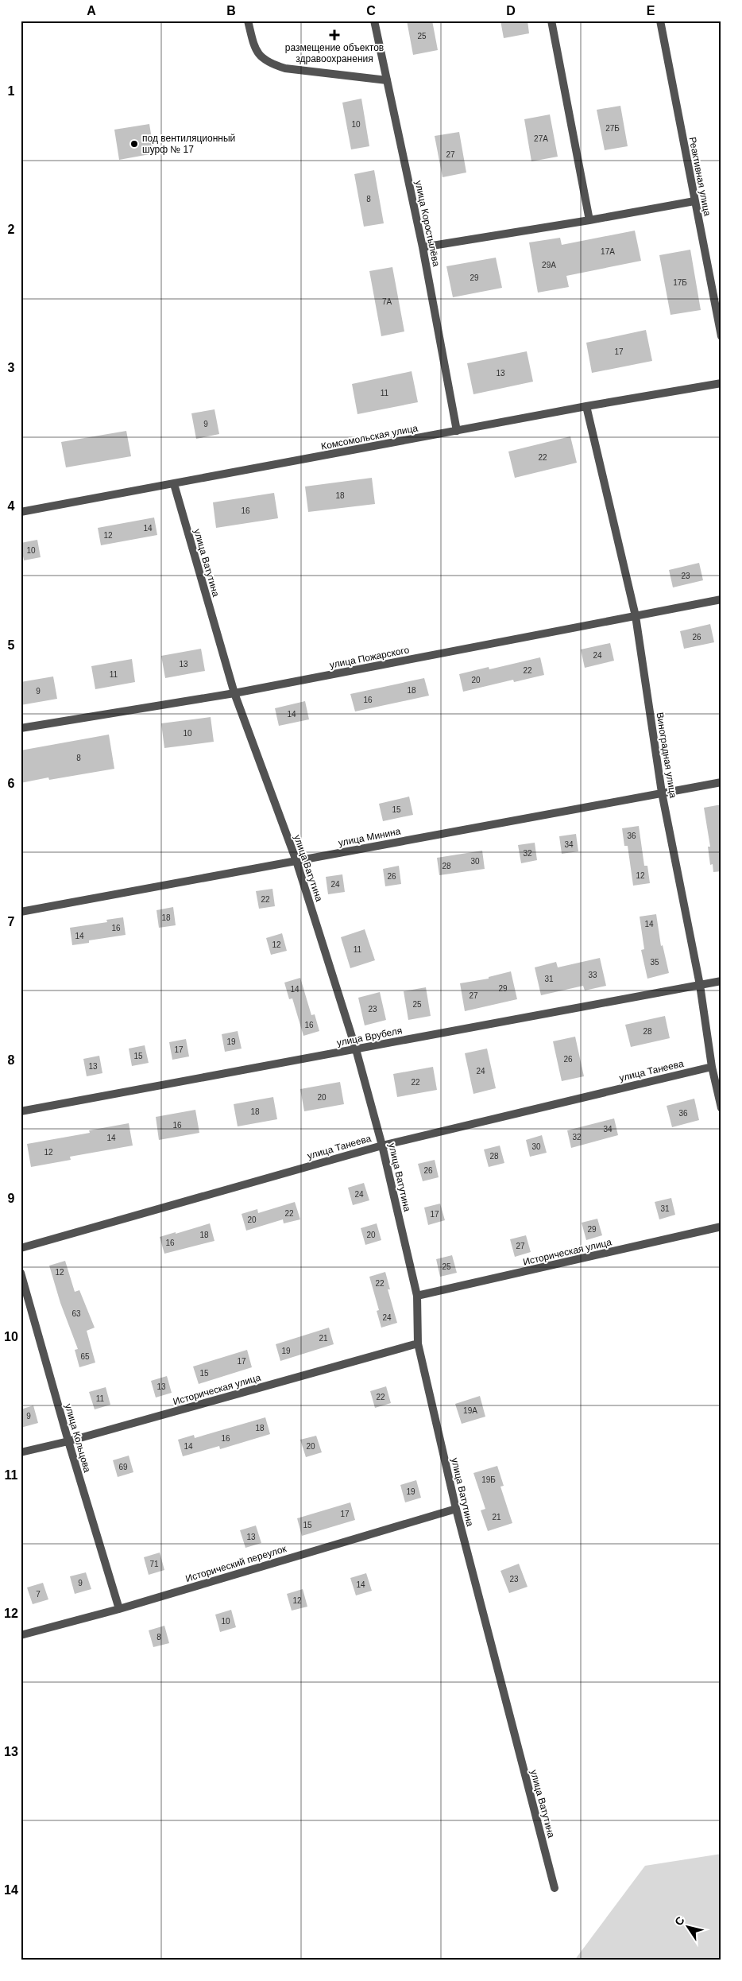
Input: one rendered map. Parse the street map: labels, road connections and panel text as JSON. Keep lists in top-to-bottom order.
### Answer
{
  "streets": {
    "street": [
      "Реактивная улица",
      "улица Коростылёва",
      "Комсомольская улица",
      "улица Ватутина",
      "улица Пожарского",
      "Виноградная улица",
      "улица Минина",
      "улица Врубеля",
      "улица Танеева",
      "Историческая улица",
      "улица Кольцова",
      "Исторический переулок"
    ]
  },
  "crossings": [
    ["улица Коростылёва", "Комсомольская улица"],
    ["Комсомольская улица", "улица Ватутина"],
    ["Комсомольская улица", "Виноградная улица"],
    ["улица Ватутина", "улица Пожарского"],
    ["улица Ватутина", "улица Минина"],
    ["улица Ватутина", "улица Врубеля"],
    ["улица Ватутина", "улица Танеева"],
    ["улица Ватутина", "Историческая улица"],
    ["улица Ватутина", "Исторический переулок"],
    ["улица Пожарского", "Виноградная улица"],
    ["Виноградная улица", "улица Минина"],
    ["Виноградная улица", "улица Врубеля"],
    ["Виноградная улица", "улица Танеева"],
    ["Историческая улица", "улица Кольцова"],
    ["улица Кольцова", "Исторический переулок"]
  ],
  "places": {
    "health": ["размещение объектов здравоохранения"],
    "other": ["под вентиляционный шурф № 17"]
  },
  "house_numbers": [
    "25",
    "10",
    "27Б",
    "27А",
    "27",
    "8",
    "17А",
    "29А",
    "29",
    "17Б",
    "7А",
    "17",
    "13",
    "11",
    "9",
    "22",
    "18",
    "16",
    "14",
    "12",
    "10",
    "23",
    "26",
    "24",
    "13",
    "22",
    "11",
    "20",
    "18",
    "9",
    "16",
    "14",
    "10",
    "8",
    "15",
    "36",
    "34",
    "32",
    "30",
    "28",
    "12",
    "26",
    "24",
    "22",
    "18",
    "14",
    "16",
    "14",
    "12",
    "11",
    "35",
    "33",
    "31",
    "29",
    "14",
    "27",
    "25",
    "23",
    "16",
    "28",
    "19",
    "17",
    "15",
    "26",
    "13",
    "24",
    "22",
    "20",
    "18",
    "36",
    "16",
    "34",
    "32",
    "14",
    "30",
    "12",
    "28",
    "26",
    "24",
    "31",
    "22",
    "17",
    "20",
    "29",
    "18",
    "20",
    "16",
    "27",
    "25",
    "12",
    "22",
    "63",
    "24",
    "21",
    "19",
    "65",
    "17",
    "15",
    "13",
    "22",
    "11",
    "19А",
    "9",
    "18",
    "16",
    "14",
    "20",
    "69",
    "19Б",
    "19",
    "17",
    "21",
    "15",
    "13",
    "71",
    "23",
    "9",
    "14",
    "7",
    "12",
    "10",
    "8"
  ],
  "north": "top left",
  "grid": {
    "columns": [
      "A",
      "B",
      "C",
      "D",
      "E"
    ],
    "rows": [
      "1",
      "2",
      "3",
      "4",
      "5",
      "6",
      "7",
      "8",
      "9",
      "10",
      "11",
      "12",
      "13",
      "14"
    ]
  }
}
